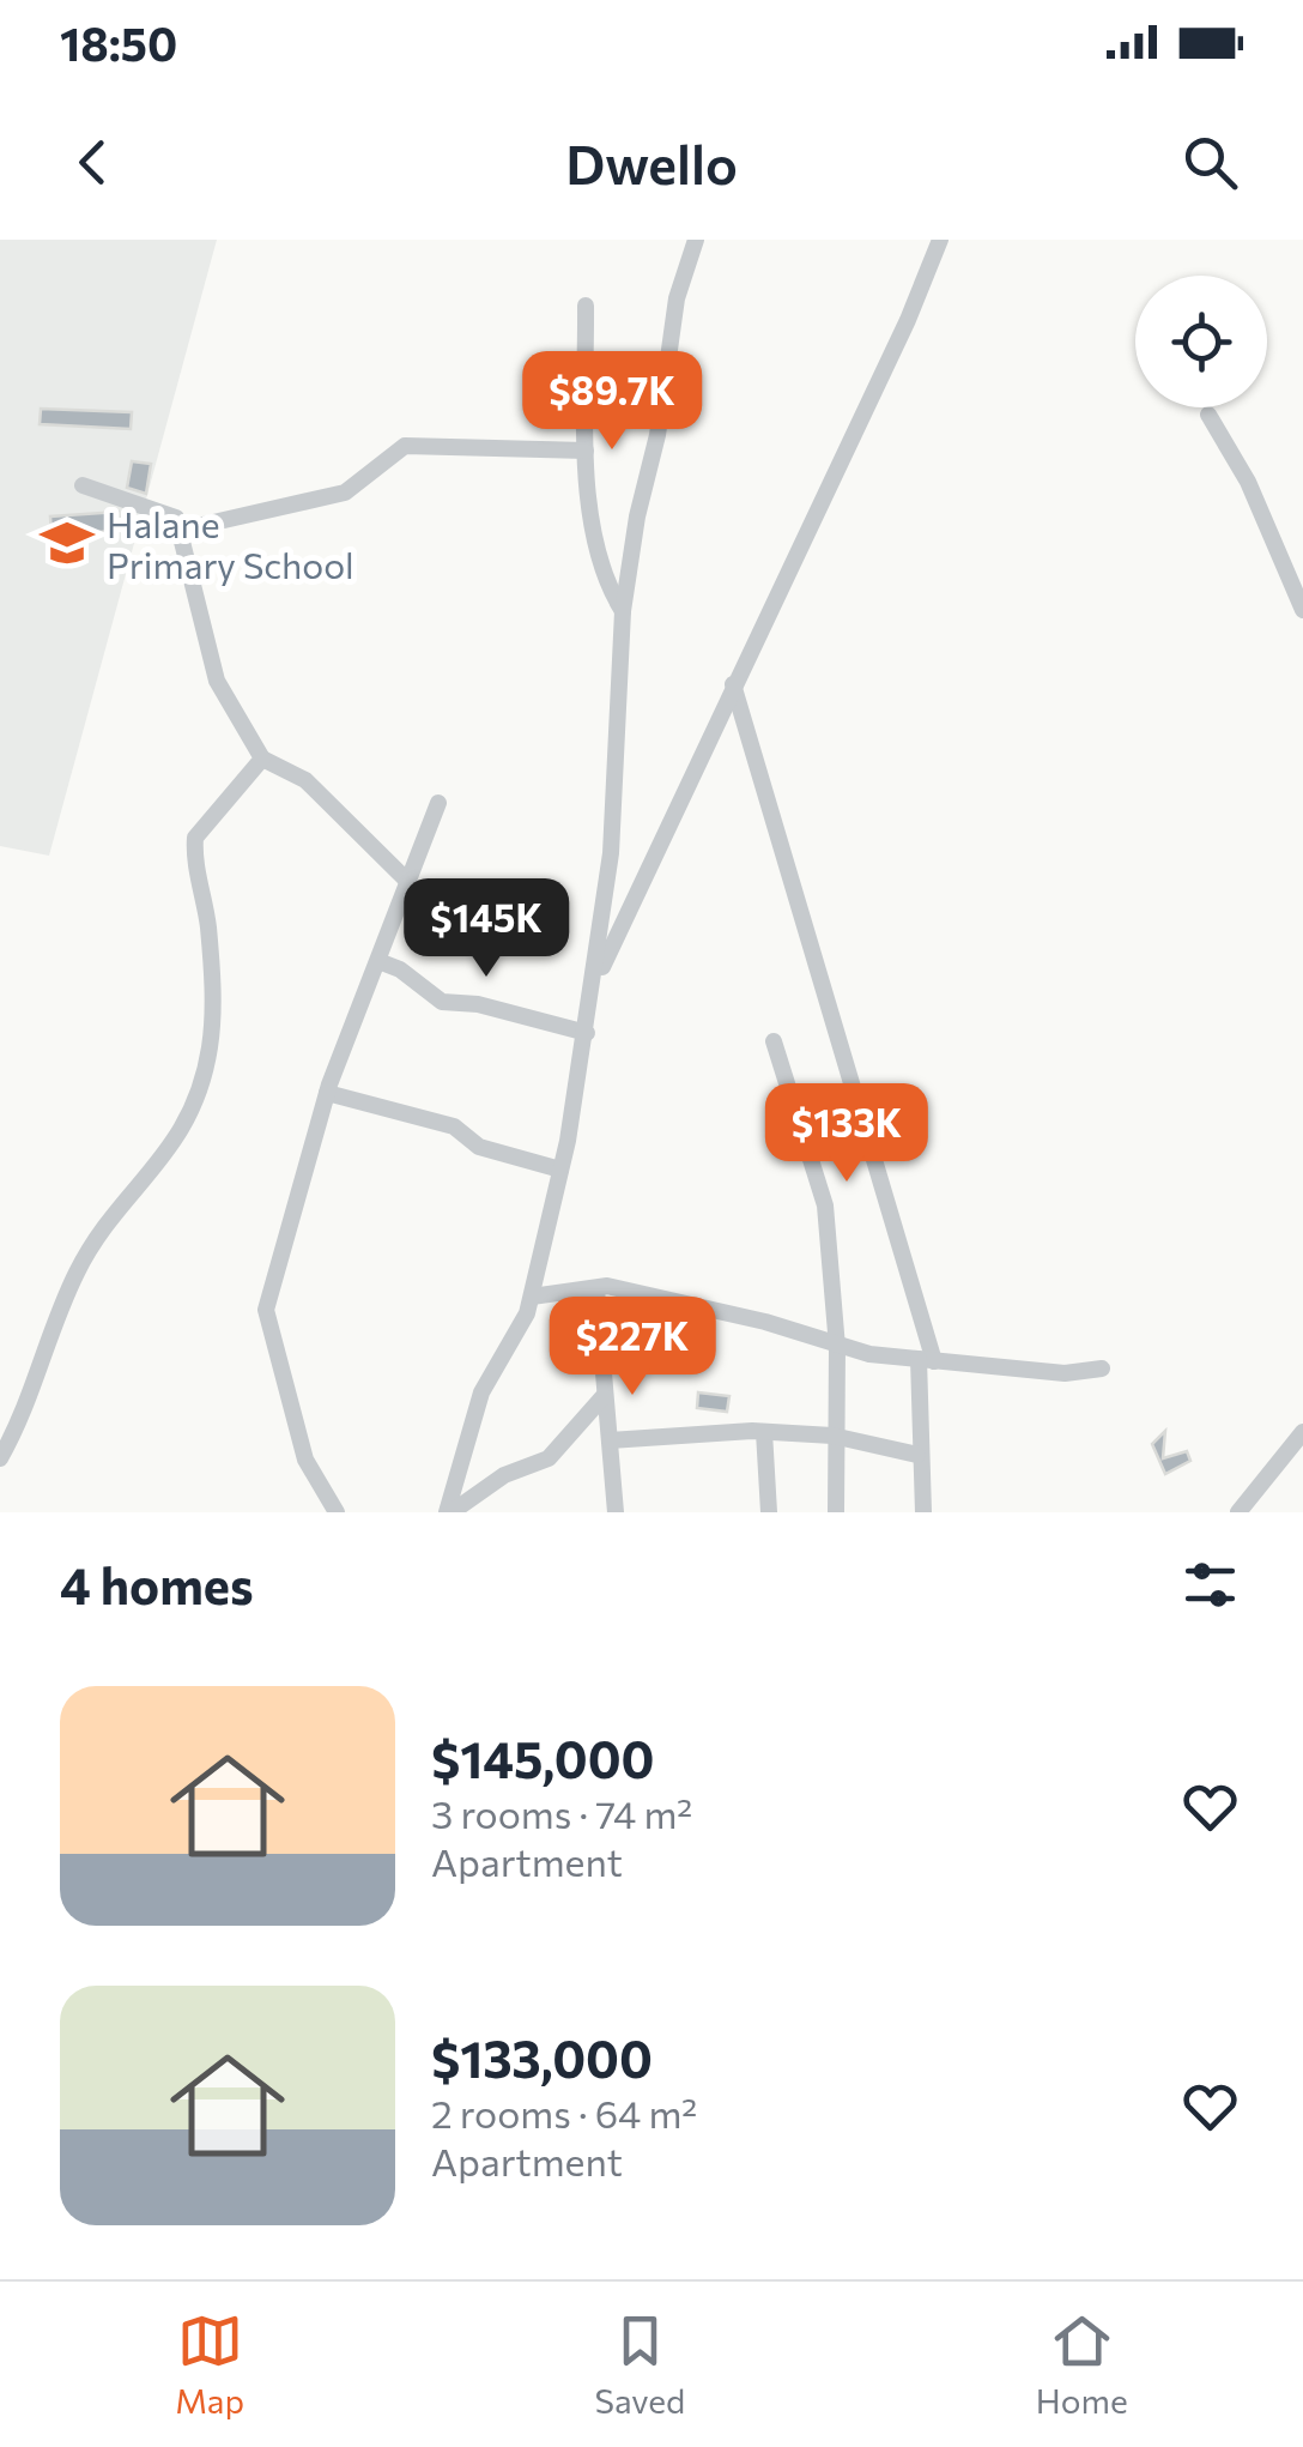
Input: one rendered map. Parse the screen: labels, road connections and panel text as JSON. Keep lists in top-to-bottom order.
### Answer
{
  "places": {
    "school or university": ["Halane Primary School"]
  },
  "page": {
    "status": "18:50",
    "header": "Dwello",
    "price": [
      "$89.7K",
      "$145K",
      "$133K",
      "$227K"
    ],
    "heading": "4 homes",
    "list": [
      {
        "name": "$145,000",
        "note": "3 rooms · 74 m² · Apartment"
      },
      {
        "name": "$133,000",
        "note": "2 rooms · 64 m² · Apartment"
      }
    ],
    "tabs": ["Map", "Saved", "Home"]
  }
}
